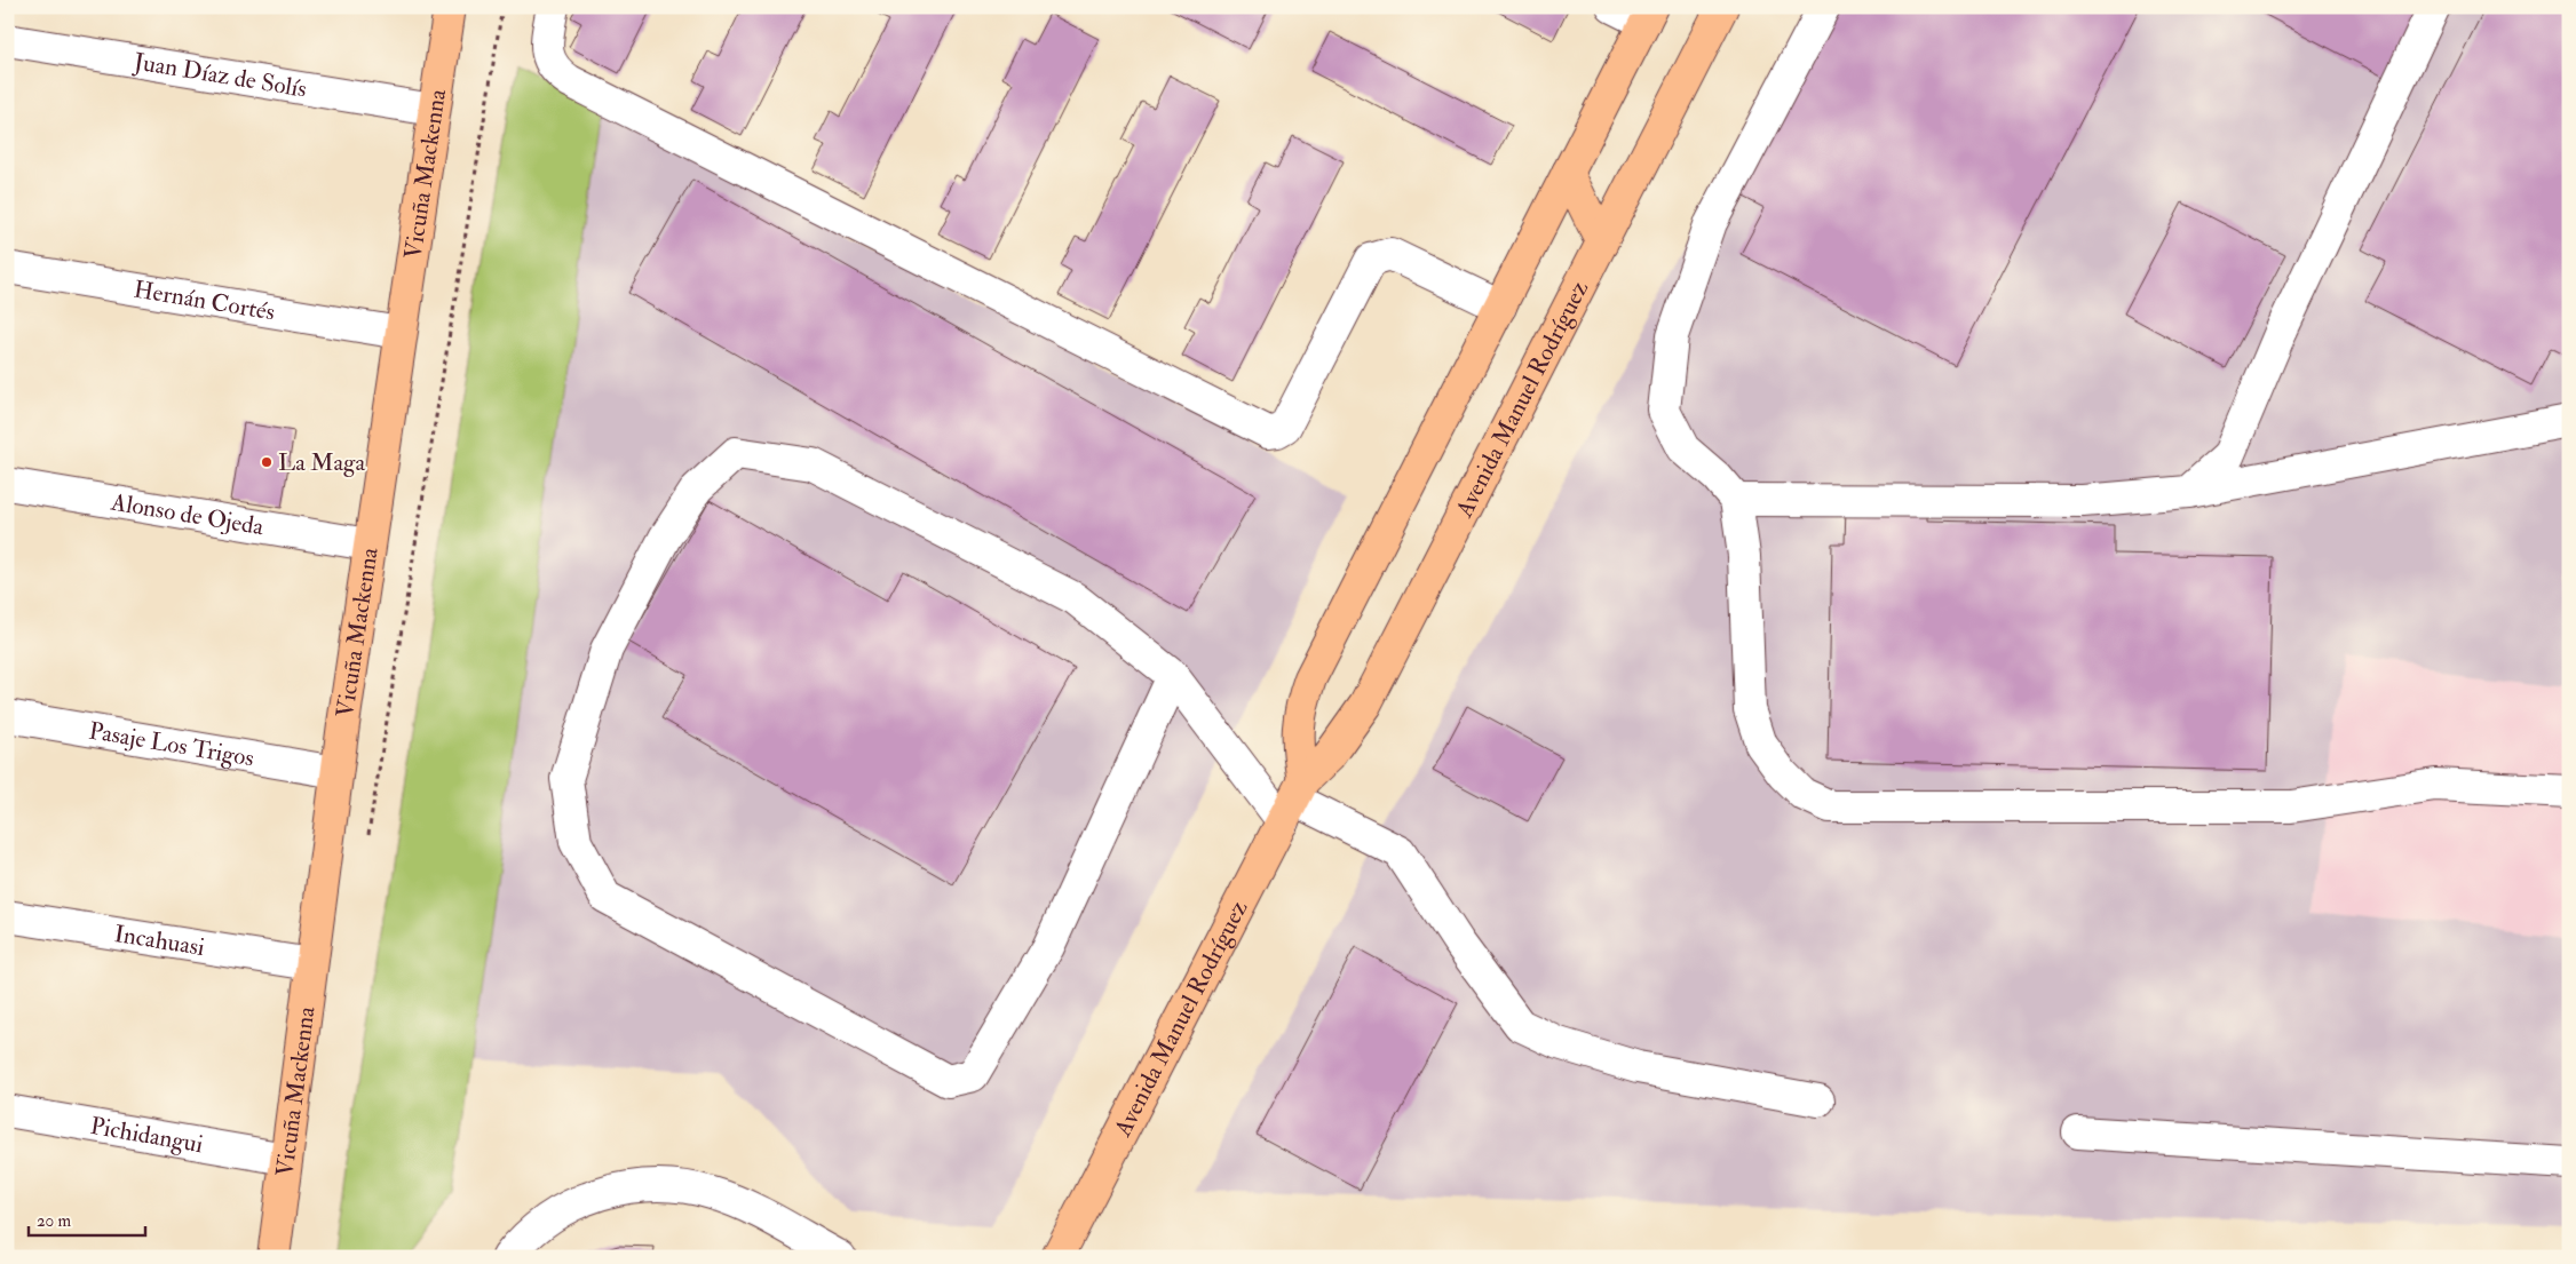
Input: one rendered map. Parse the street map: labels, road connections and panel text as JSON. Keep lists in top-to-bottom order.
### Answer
{
  "streets": {
    "main road": ["Vicuña Mackenna", "Avenida Manuel Rodríguez"],
    "street": [
      "Juan Díaz de Solís",
      "Hernán Cortés",
      "Alonso de Ojeda",
      "Pasaje Los Trigos",
      "Incahuasi",
      "Pichidangui"
    ]
  },
  "crossings": [
    ["Juan Díaz de Solís", "Vicuña Mackenna"],
    ["Vicuña Mackenna", "Hernán Cortés"],
    ["Vicuña Mackenna", "Alonso de Ojeda"],
    ["Vicuña Mackenna", "Pasaje Los Trigos"],
    ["Vicuña Mackenna", "Incahuasi"],
    ["Vicuña Mackenna", "Pichidangui"]
  ],
  "places": ["La Maga"],
  "scale_bar": "20 m"
}
